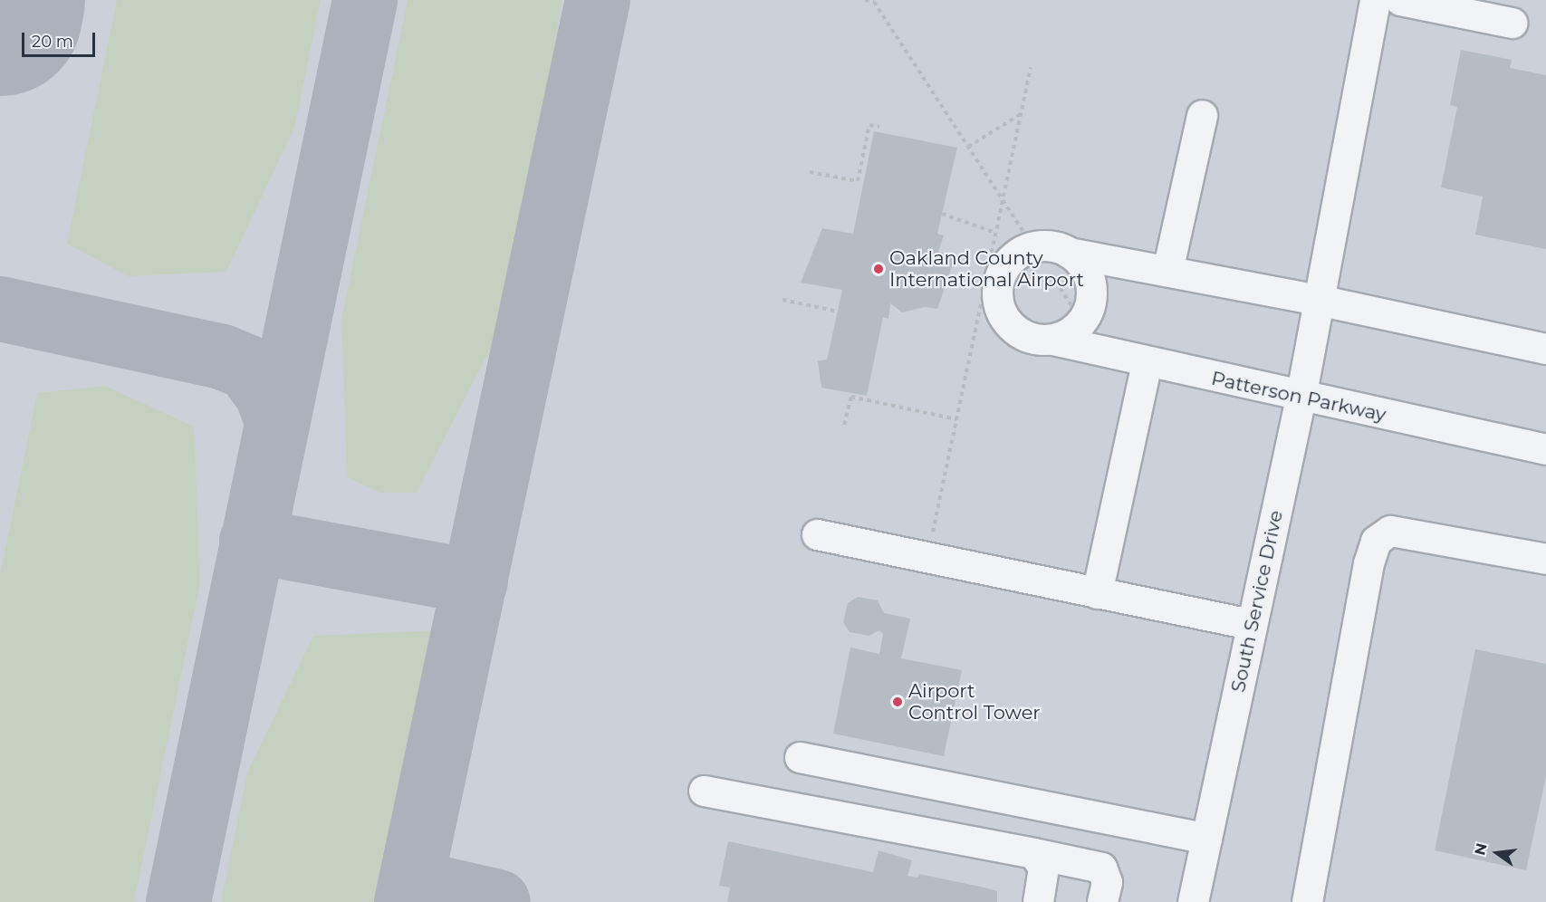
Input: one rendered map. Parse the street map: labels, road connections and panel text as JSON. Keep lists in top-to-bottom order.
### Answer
{
  "streets": {
    "street": ["Patterson Parkway", "South Service Drive"]
  },
  "crossings": [
    ["Patterson Parkway", "South Service Drive"]
  ],
  "places": ["Oakland County International Airport", "Airport Control Tower"],
  "scale_bar": "20 m",
  "north": "left"
}
